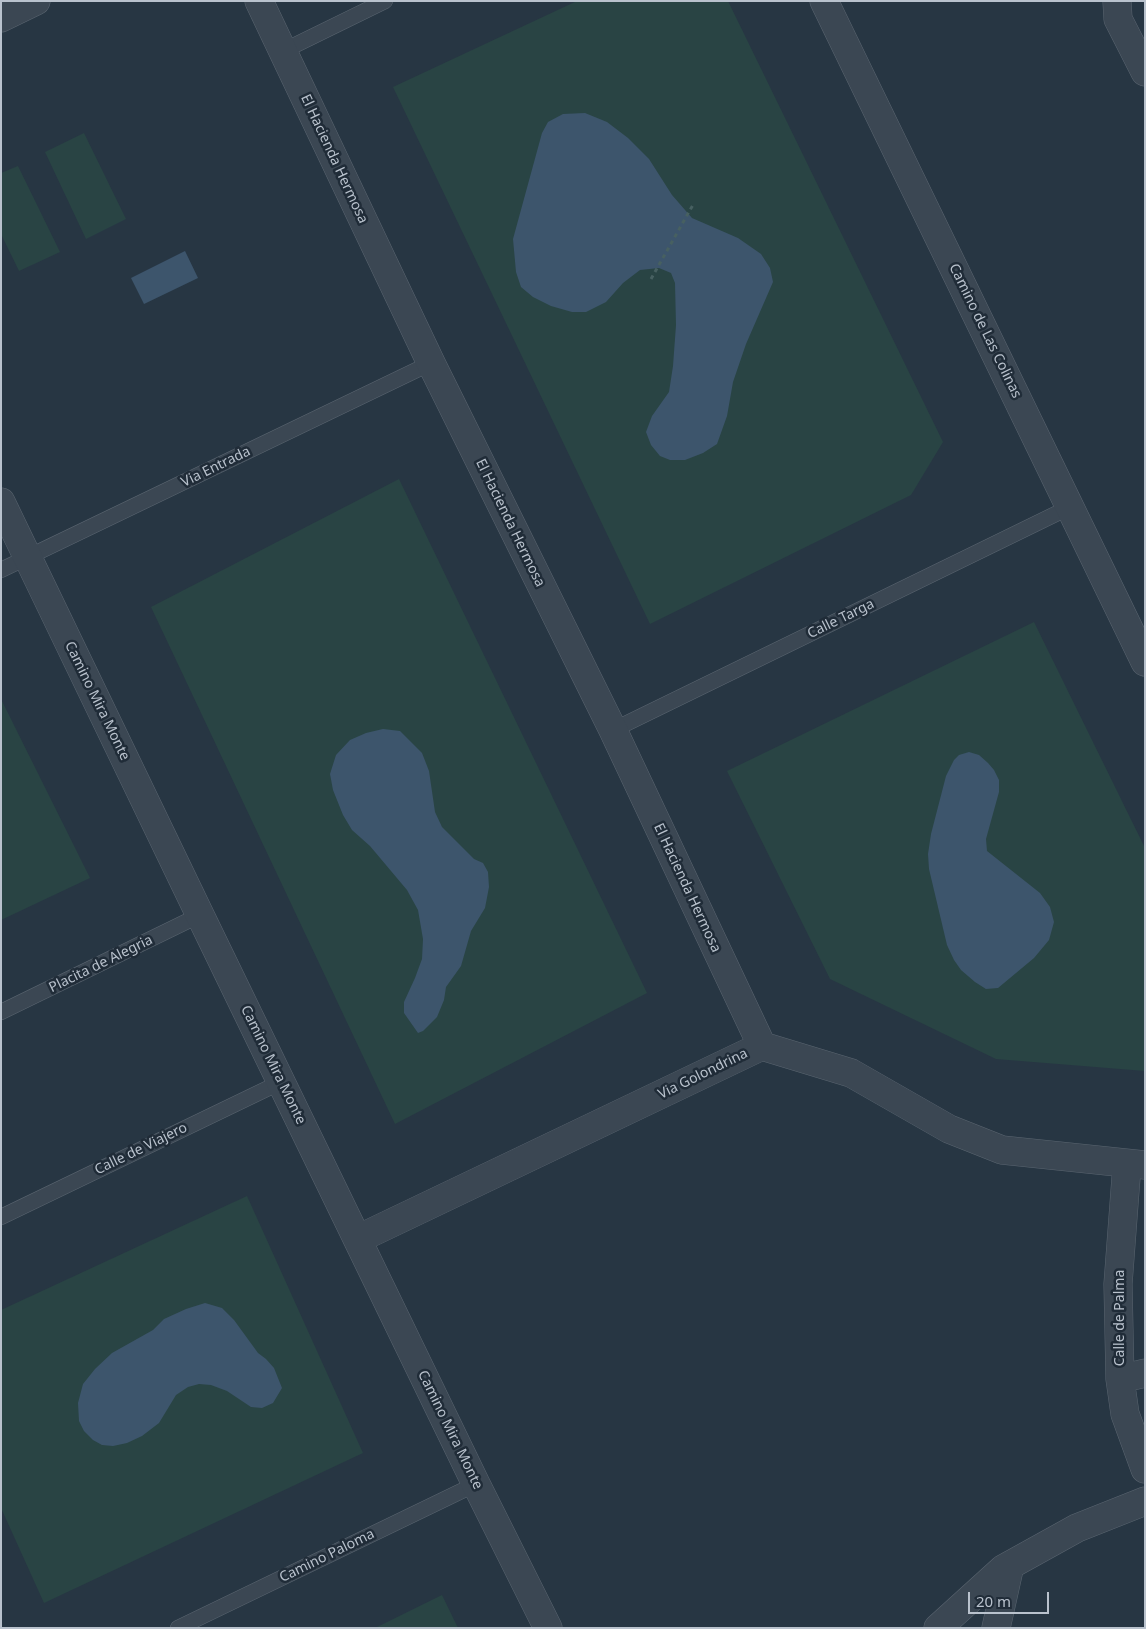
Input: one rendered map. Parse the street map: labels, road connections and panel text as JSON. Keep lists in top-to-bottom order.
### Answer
{
  "streets": {
    "street": [
      "El Hacienda Hermosa",
      "Camino de Las Colinas",
      "Camino Mira Monte",
      "Via Golondrina",
      "Calle de Palma"
    ],
    "lane": [
      "Via Entrada",
      "Calle Targa",
      "Placita de Alegria",
      "Calle de Viajero",
      "Camino Paloma"
    ]
  },
  "crossings": [
    ["El Hacienda Hermosa", "Via Entrada"],
    ["El Hacienda Hermosa", "Calle Targa"],
    ["El Hacienda Hermosa", "Via Golondrina"],
    ["Camino de Las Colinas", "Calle Targa"],
    ["Via Entrada", "Camino Mira Monte"],
    ["Camino Mira Monte", "Placita de Alegria"],
    ["Camino Mira Monte", "Via Golondrina"],
    ["Camino Mira Monte", "Calle de Viajero"],
    ["Camino Mira Monte", "Camino Paloma"],
    ["Via Golondrina", "Calle de Palma"]
  ],
  "scale_bar": "20 m"
}
